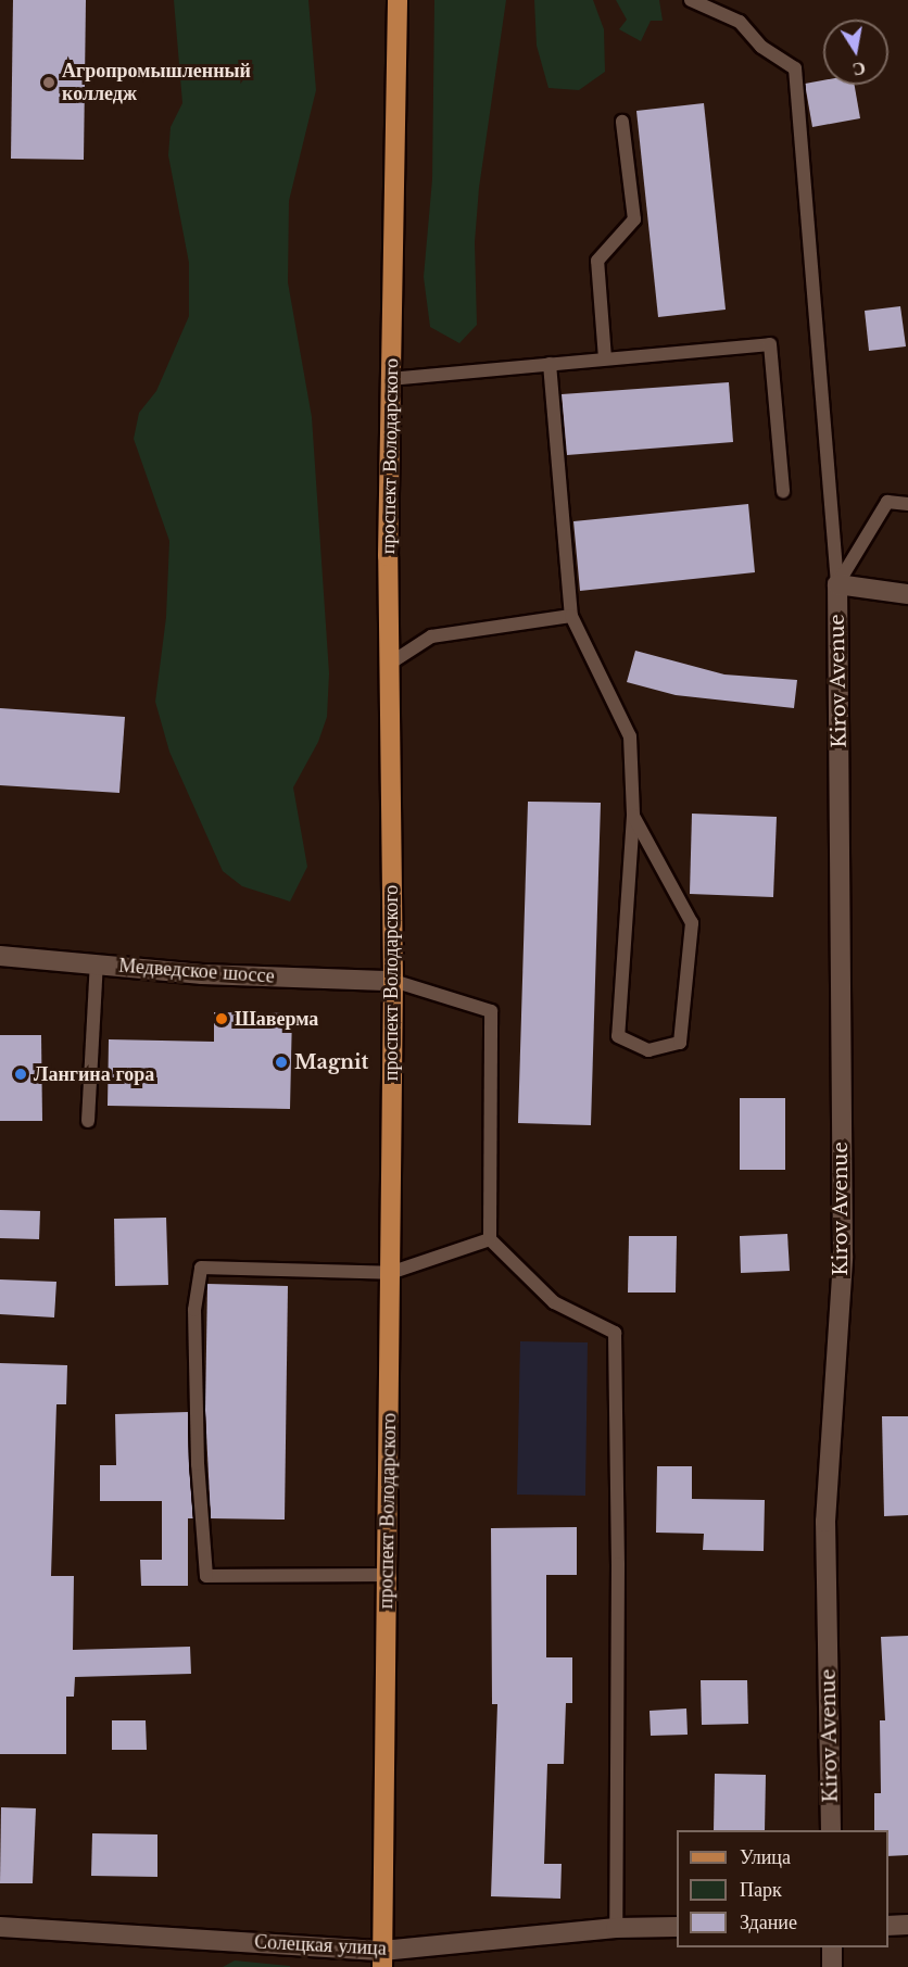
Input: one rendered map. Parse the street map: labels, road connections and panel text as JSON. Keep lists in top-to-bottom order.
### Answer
{
  "streets": {
    "main road": ["проспект Володарского"],
    "street": ["Kirov Avenue", "Медведское шоссе", "Солецкая улица"]
  },
  "crossings": [
    ["проспект Володарского", "Медведское шоссе"],
    ["проспект Володарского", "Солецкая улица"]
  ],
  "places": [
    "Агропромышленный колледж",
    "Шаверма",
    "Magnit",
    "Лангина гора"
  ],
  "legend": ["Улица", "Парк", "Здание"],
  "north": "bottom"
}
